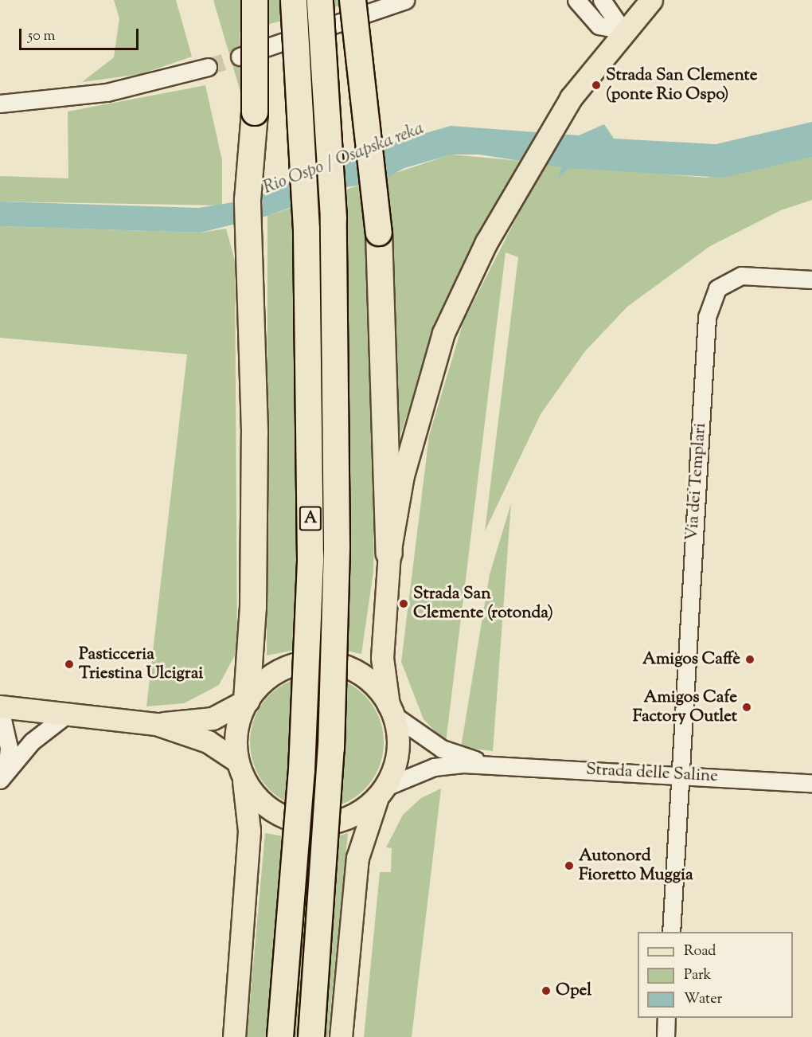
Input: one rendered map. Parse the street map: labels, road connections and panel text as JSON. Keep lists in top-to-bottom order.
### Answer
{
  "streets": {
    "highway": ["A"],
    "street": ["Via dei Templari", "Strada delle Saline"]
  },
  "crossings": [
    ["Via dei Templari", "Strada delle Saline"]
  ],
  "water": ["Rio Ospo / Osapska reka"],
  "places": [
    "Strada San Clemente (ponte Rio Ospo)",
    "Strada San Clemente (rotonda)",
    "Amigos Caffè",
    "Pasticceria Triestina Ulcigrai",
    "Amigos Cafe Factory Outlet",
    "Autonord Fioretto Muggia",
    "Opel"
  ],
  "legend": ["Road", "Park", "Water"],
  "scale_bar": "50 m"
}
